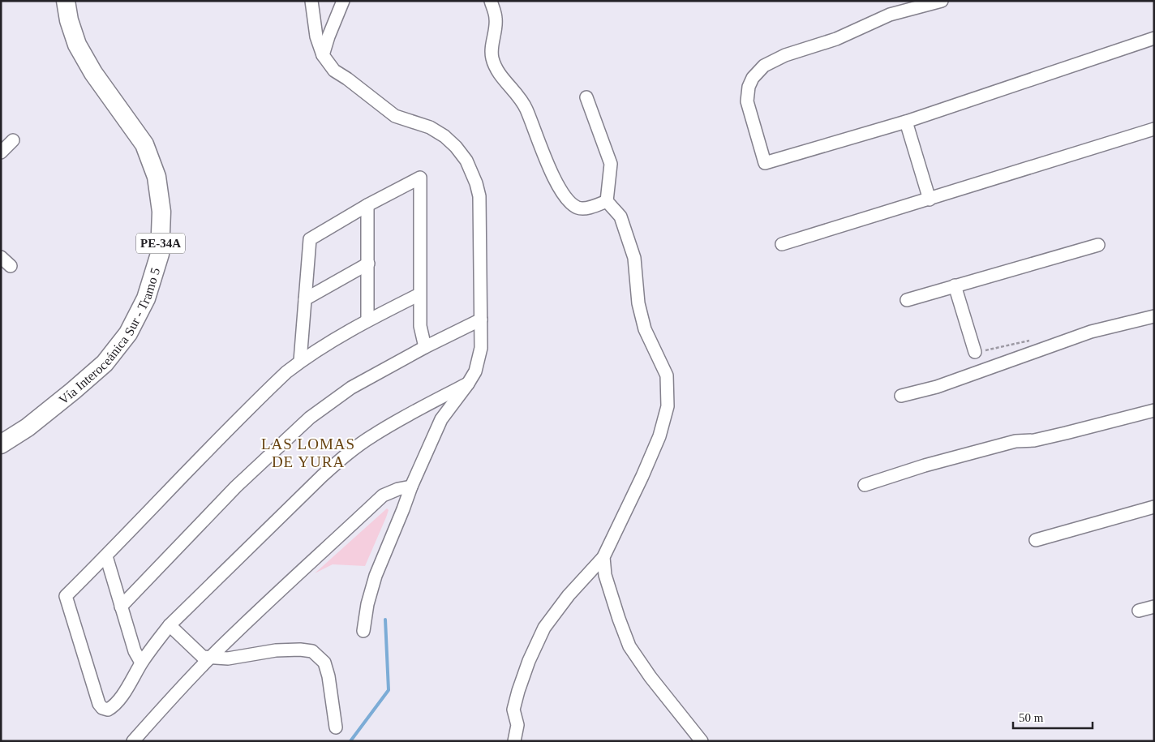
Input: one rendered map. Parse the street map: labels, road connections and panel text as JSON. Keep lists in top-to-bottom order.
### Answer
{
  "streets": {
    "highway": ["PE-34A", "Vía Interoceánica Sur - Tramo 5"]
  },
  "districts": ["LAS LOMAS DE YURA"],
  "scale_bar": "50 m"
}
